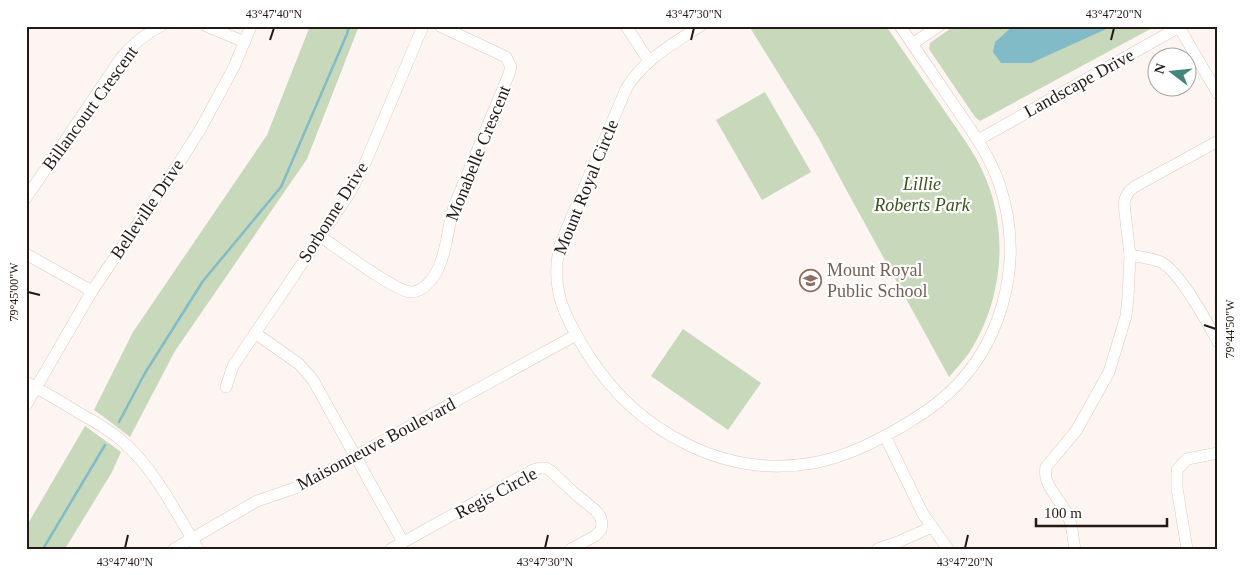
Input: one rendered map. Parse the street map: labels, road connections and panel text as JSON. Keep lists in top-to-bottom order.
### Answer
{
  "streets": {
    "street": [
      "Landscape Drive",
      "Billancourt Crescent",
      "Monabelle Crescent",
      "Mount Royal Circle",
      "Belleville Drive",
      "Sorbonne Drive",
      "Maisonneuve Boulevard",
      "Regis Circle"
    ]
  },
  "crossings": [
    ["Landscape Drive", "Mount Royal Circle"],
    ["Monabelle Crescent", "Sorbonne Drive"],
    ["Mount Royal Circle", "Maisonneuve Boulevard"]
  ],
  "parks": ["Lillie Roberts Park"],
  "places": {
    "school or university": ["Mount Royal Public School"]
  },
  "scale_bar": "100 m",
  "north": "left",
  "coordinates": [
    "43°47'40\"N",
    "43°47'30\"N",
    "43°47'20\"N",
    "79°45'00\"W",
    "79°44'50\"W"
  ]
}
